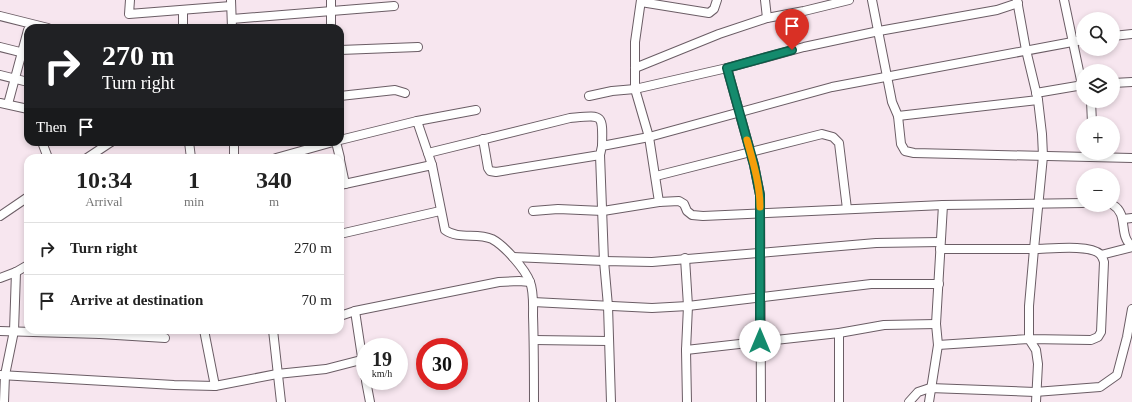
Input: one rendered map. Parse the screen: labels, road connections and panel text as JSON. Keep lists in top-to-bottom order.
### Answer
{
  "page": {
    "map_buttons": ["+", "−"],
    "turn": ["270 m", "Turn right"],
    "then": "Then",
    "eta": [
      "10:34",
      "Arrival",
      "1",
      "min",
      "340",
      "m"
    ],
    "list": [
      {
        "name": "Turn right",
        "value": "270 m"
      },
      {
        "name": "Arrive at destination",
        "value": "70 m"
      }
    ],
    "speed": "19 km/h",
    "limit": "30"
  }
}
